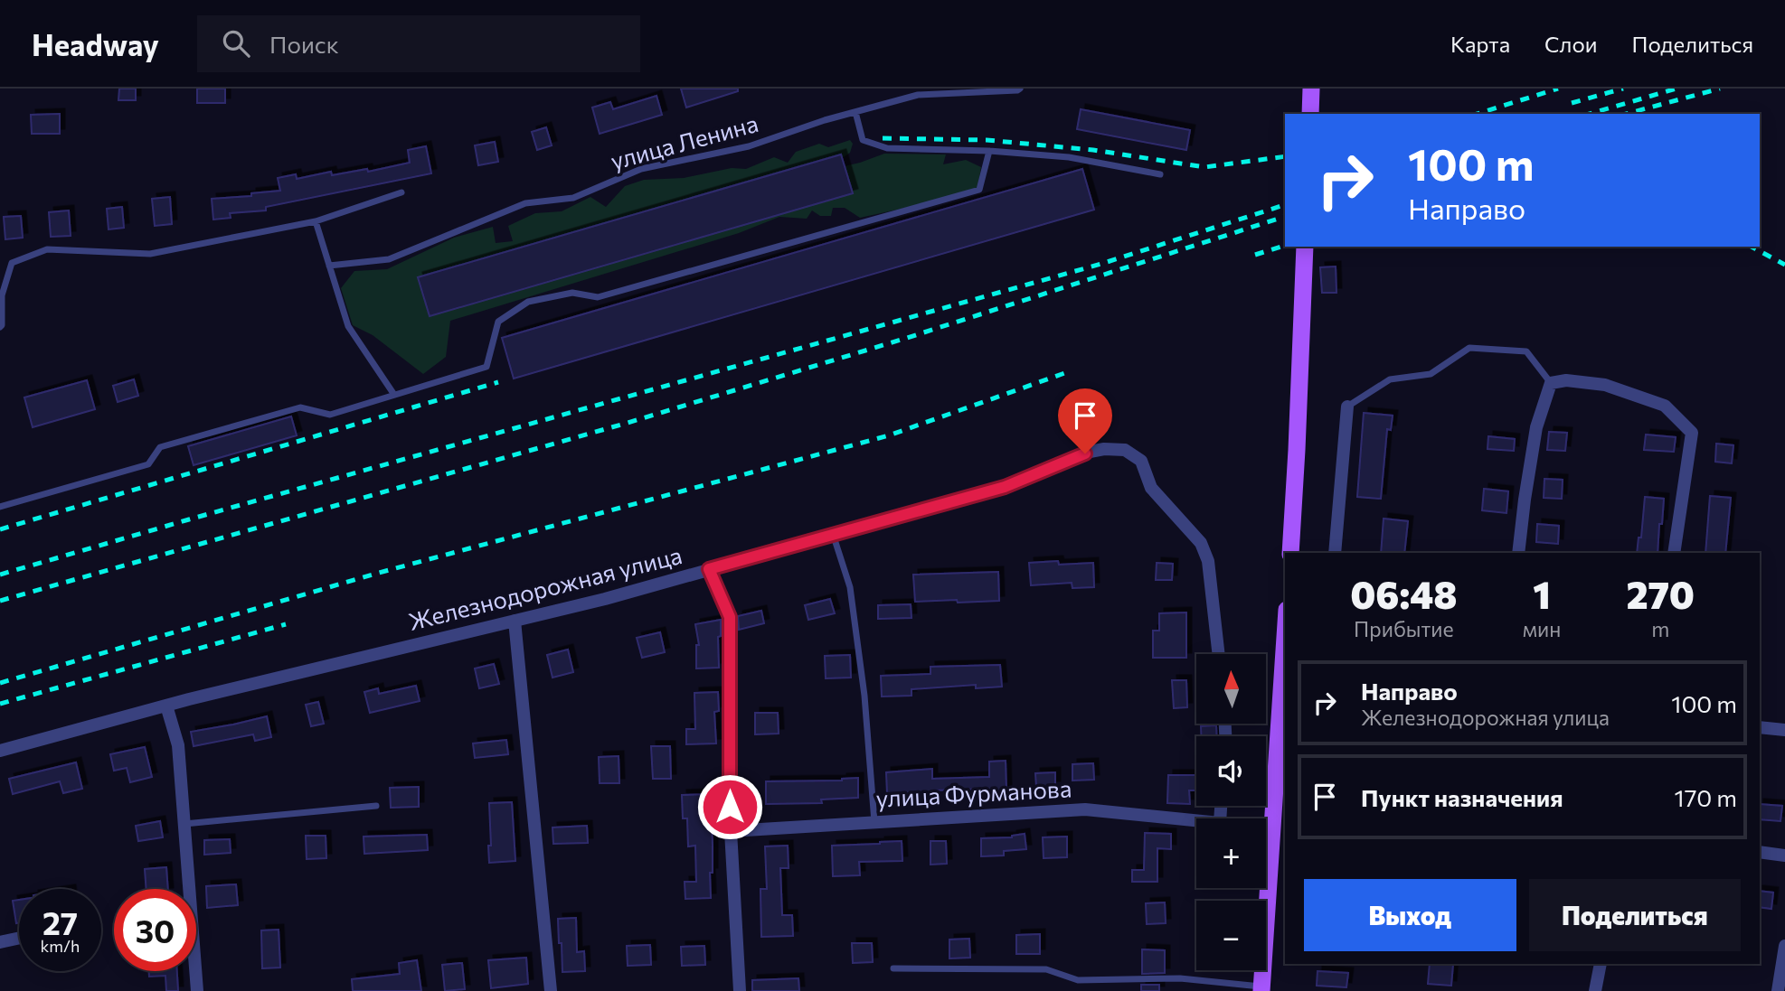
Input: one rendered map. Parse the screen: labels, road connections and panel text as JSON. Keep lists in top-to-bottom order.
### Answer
{
  "streets": {
    "street": ["Железнодорожная улица", "улица Фурманова"],
    "lane": ["улица Ленина"]
  },
  "north": "top",
  "page": {
    "header": "Headway",
    "search": "Поиск",
    "nav": ["Карта", "Слои", "Поделиться"],
    "turn": ["100 m", "Направо"],
    "eta": [
      "06:48",
      "Прибытие",
      "1",
      "мин",
      "270",
      "m"
    ],
    "map_buttons": ["+", "−"],
    "list": [
      {
        "name": "Направо",
        "note": "Железнодорожная улица",
        "value": "100 m"
      },
      {
        "name": "Пункт назначения",
        "value": "170 m"
      }
    ],
    "buttons": ["Выход", "Поделиться"],
    "speed": "27 km/h",
    "limit": "30"
  }
}
